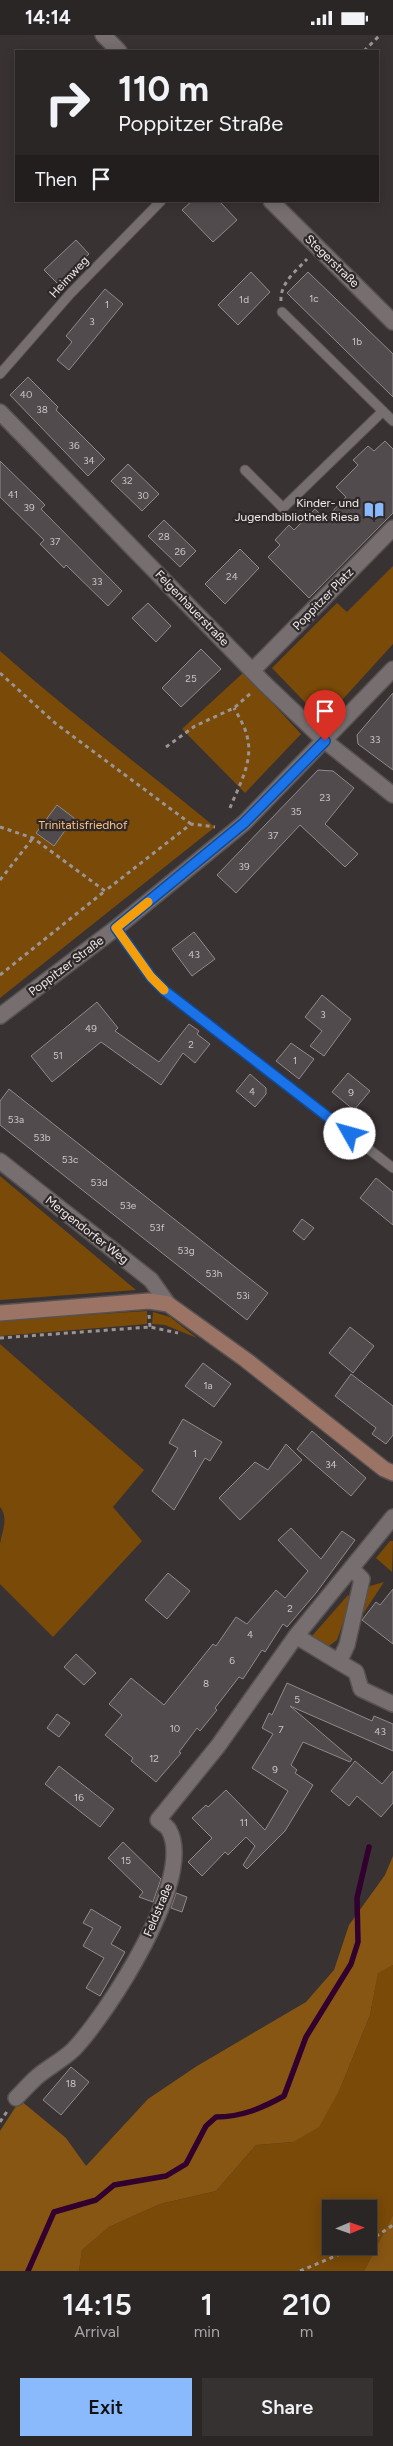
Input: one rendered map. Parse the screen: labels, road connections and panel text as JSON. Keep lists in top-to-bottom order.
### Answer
{
  "streets": {
    "street": [
      "Stegerstraße",
      "Poppitzer Platz",
      "Felgenhauerstraße",
      "Poppitzer Straße",
      "Mergendorfer Weg",
      "Feldstraße"
    ],
    "lane": ["Heimweg"]
  },
  "crossings": [
    ["Poppitzer Platz", "Felgenhauerstraße"],
    ["Felgenhauerstraße", "Poppitzer Straße"]
  ],
  "parks": ["Trinitatisfriedhof"],
  "places": {
    "library": ["Kinder- und Jugendbibliothek Riesa"]
  },
  "house_numbers": [
    "1c",
    "1d",
    "1",
    "3",
    "1b",
    "40",
    "38",
    "36",
    "34",
    "32",
    "41",
    "30",
    "39",
    "28",
    "37",
    "26",
    "24",
    "33",
    "25",
    "33",
    "23",
    "35",
    "37",
    "39",
    "43",
    "3",
    "49",
    "2",
    "51",
    "1",
    "4",
    "9",
    "53a",
    "53b",
    "53c",
    "53d",
    "53e",
    "53f",
    "53g",
    "53h",
    "53i",
    "1a",
    "1",
    "34",
    "2",
    "4",
    "6",
    "8",
    "5",
    "10",
    "7",
    "43",
    "12",
    "9",
    "16",
    "11",
    "15",
    "18"
  ],
  "north": "right",
  "page": {
    "status": "14:14",
    "turn": ["110 m", "Poppitzer Straße"],
    "then": "Then",
    "eta": [
      "14:15",
      "Arrival",
      "1",
      "min",
      "210",
      "m"
    ],
    "buttons": ["Exit", "Share"]
  }
}
